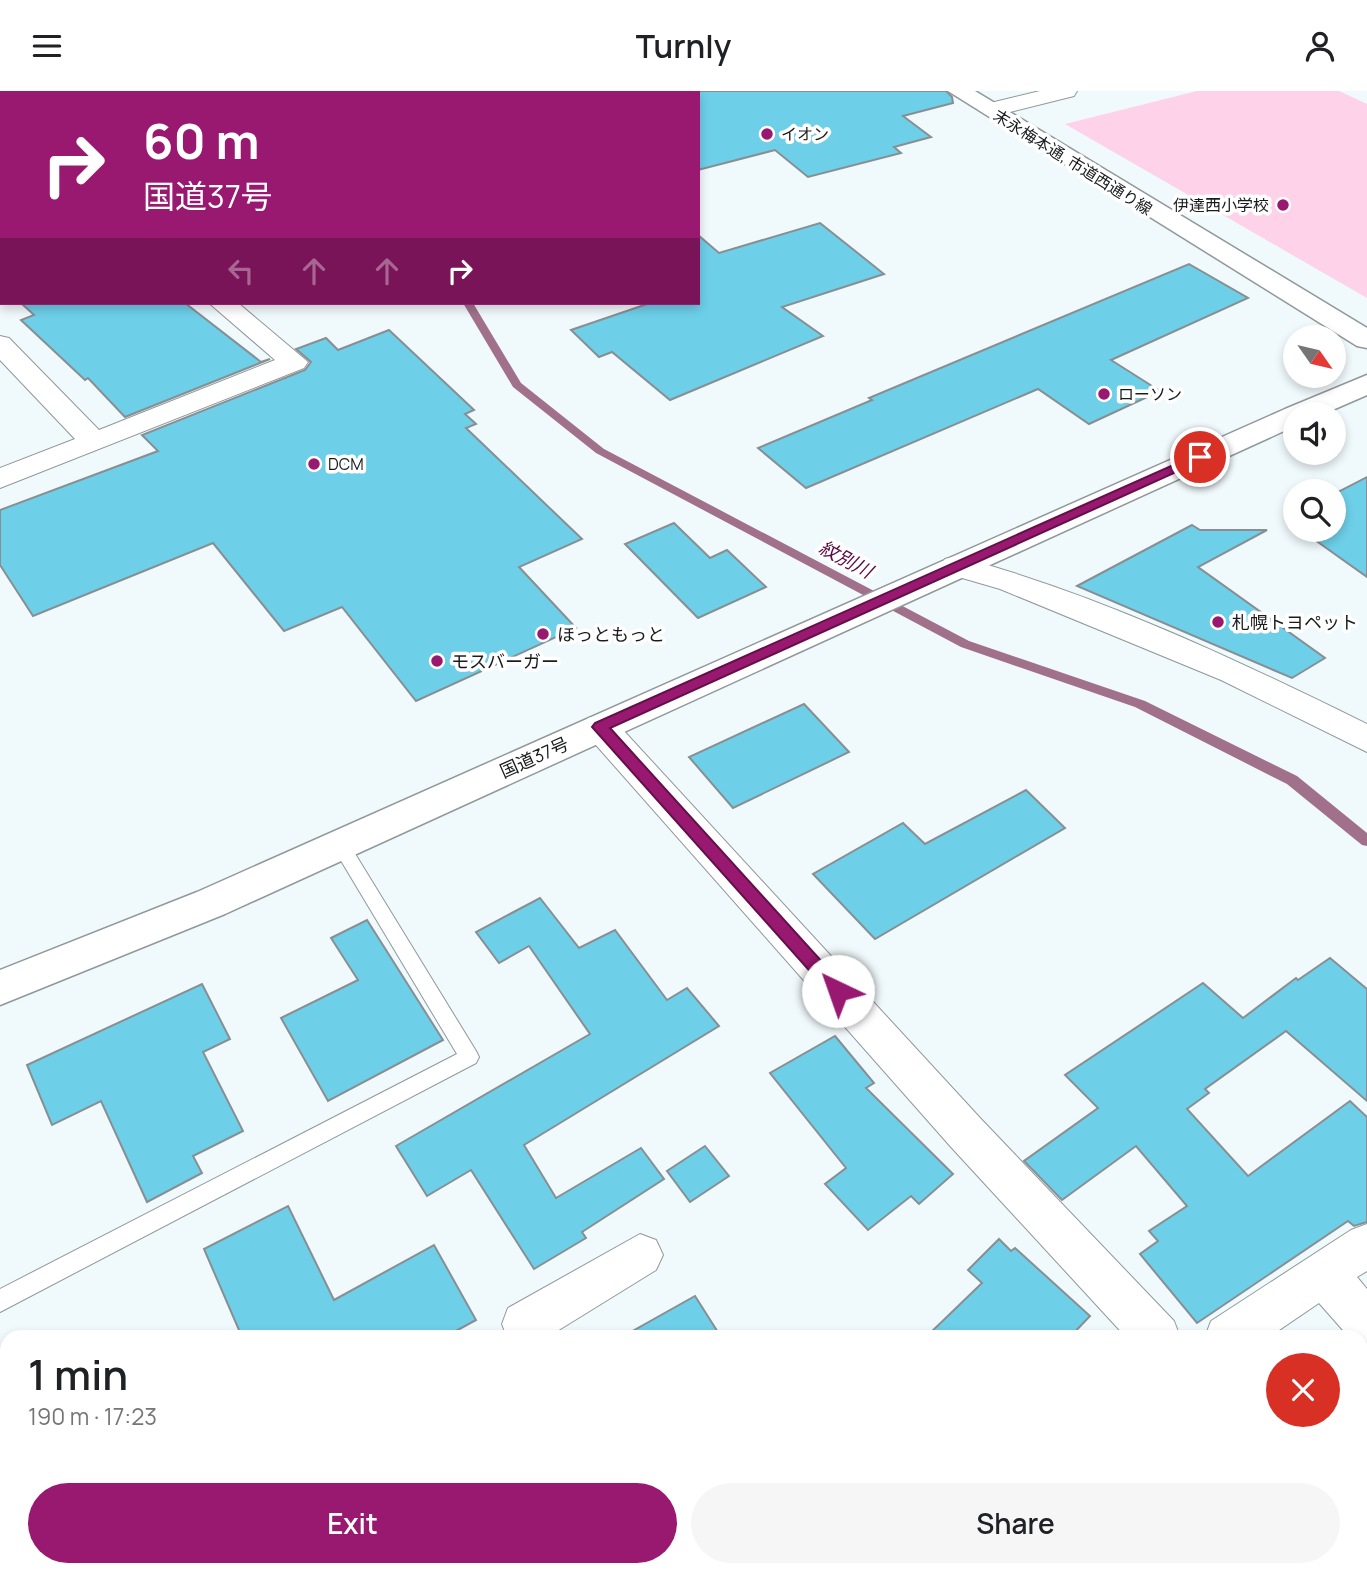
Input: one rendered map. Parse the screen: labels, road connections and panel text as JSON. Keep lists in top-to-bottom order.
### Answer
{
  "streets": {
    "main road": ["末永梅本通, 市道西通り線", "国道37号"]
  },
  "water": ["紋別川"],
  "places": [
    "イオン",
    "伊達西小学校",
    "ローソン",
    "DCM",
    "札幌トヨペット",
    "ほっともっと",
    "モスバーガー"
  ],
  "north": "bottom right",
  "page": {
    "header": "Turnly",
    "turn": ["60 m", "国道37号"],
    "heading": ["1 min", "190 m · 17:23"],
    "buttons": ["Exit", "Share"]
  }
}
